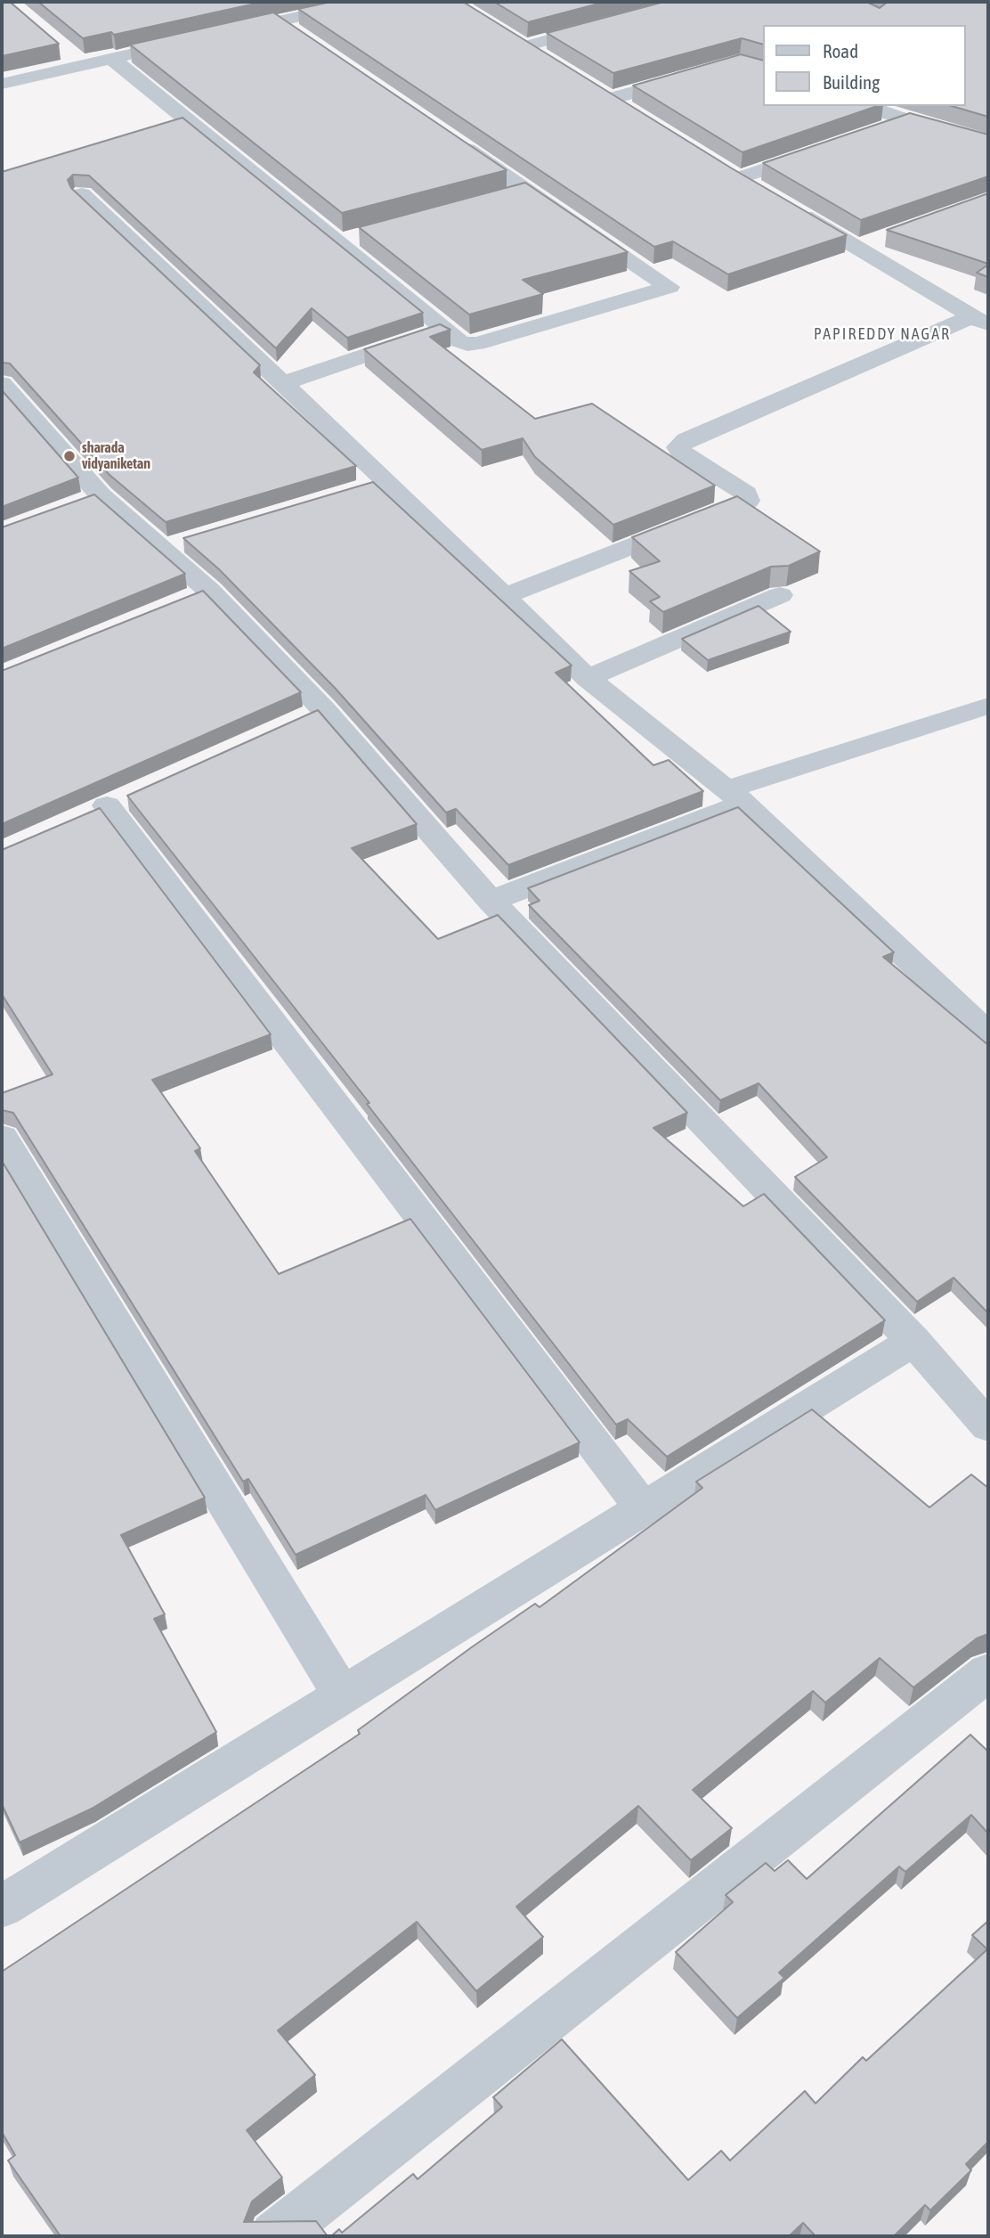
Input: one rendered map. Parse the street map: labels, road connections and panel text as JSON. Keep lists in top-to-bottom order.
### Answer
{
  "districts": ["PAPIREDDY NAGAR"],
  "places": ["sharada vidyaniketan"],
  "legend": ["Road", "Building"]
}
